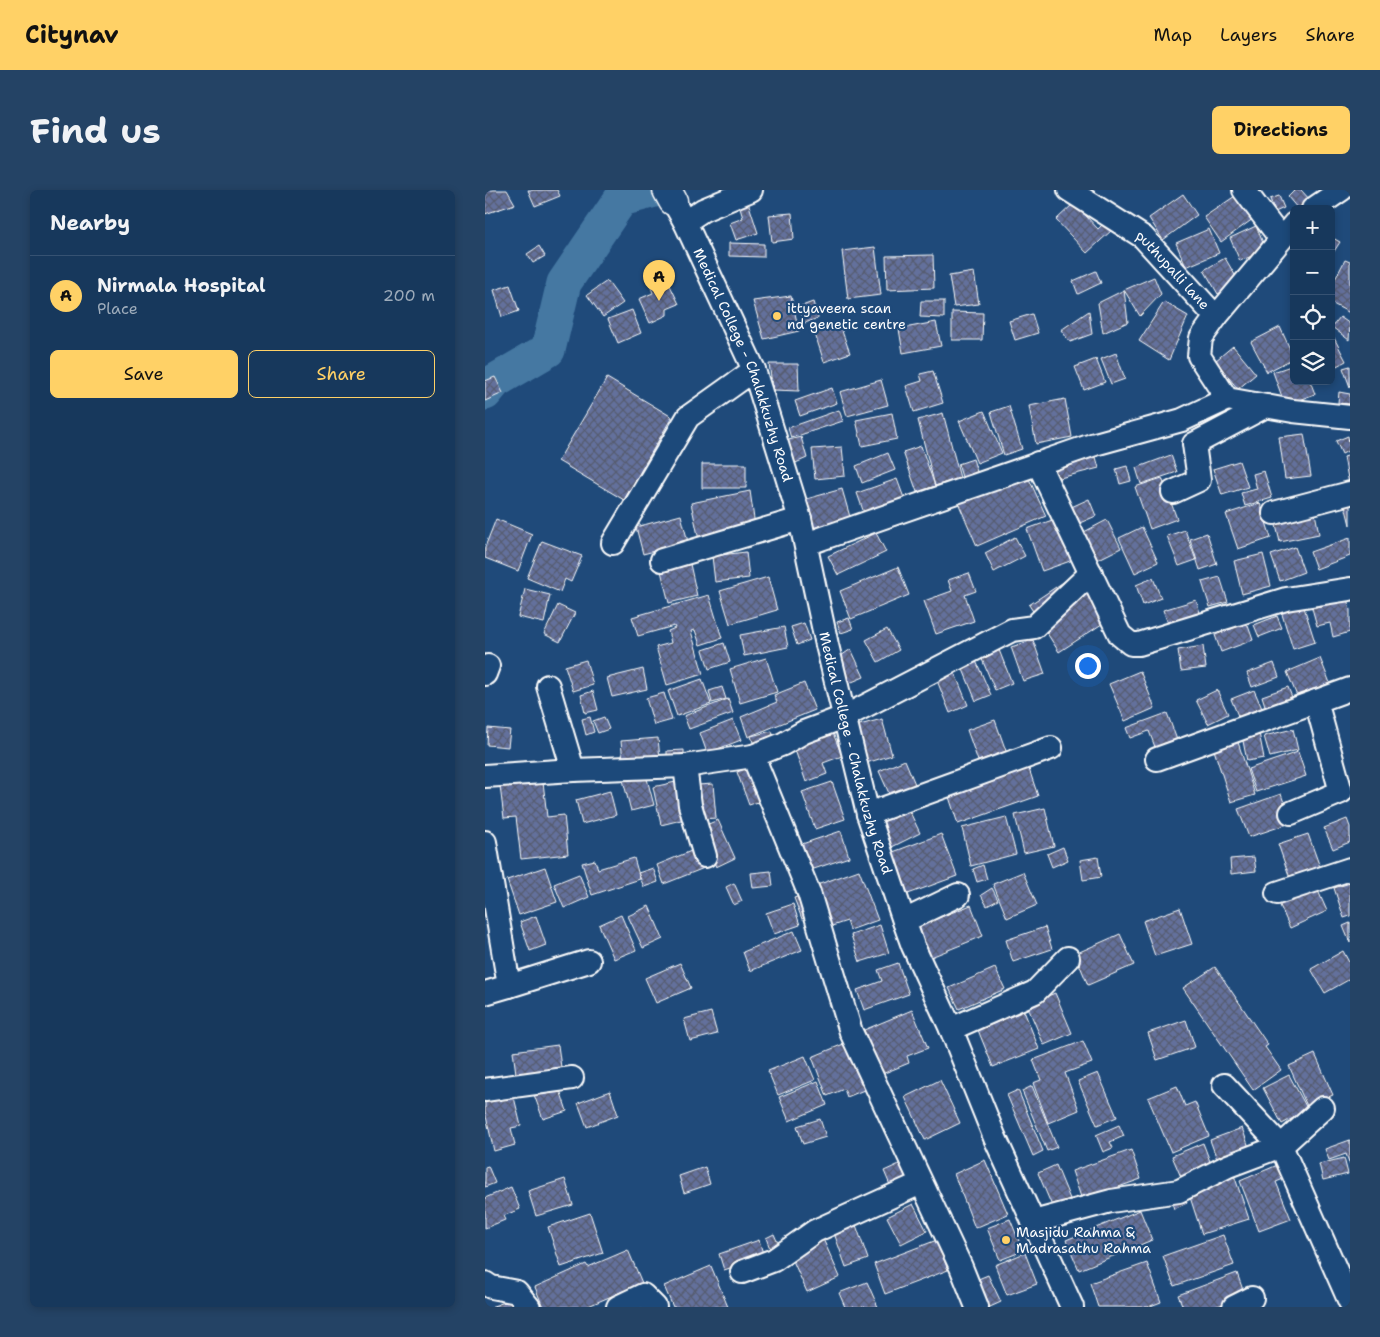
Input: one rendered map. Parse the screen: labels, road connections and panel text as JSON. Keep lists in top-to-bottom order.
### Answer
{
  "streets": {
    "street": ["puthupalli lane", "Medical College - Chalakkuzhy Road"]
  },
  "places": ["ittyaveera scan nd genetic centre", "Masjidu Rahma & Madrasathu Rahma"],
  "page": {
    "header": "Citynav",
    "nav": ["Map", "Layers", "Share"],
    "buttons": [
      "Directions",
      ["Save", "Share"]
    ],
    "title": "Find us",
    "heading": "Nearby",
    "map_buttons": ["+", "−"],
    "list": [
      {
        "mark": "A",
        "name": "Nirmala Hospital",
        "note": "Place",
        "value": "200 m"
      }
    ],
    "pins": "A"
  }
}
